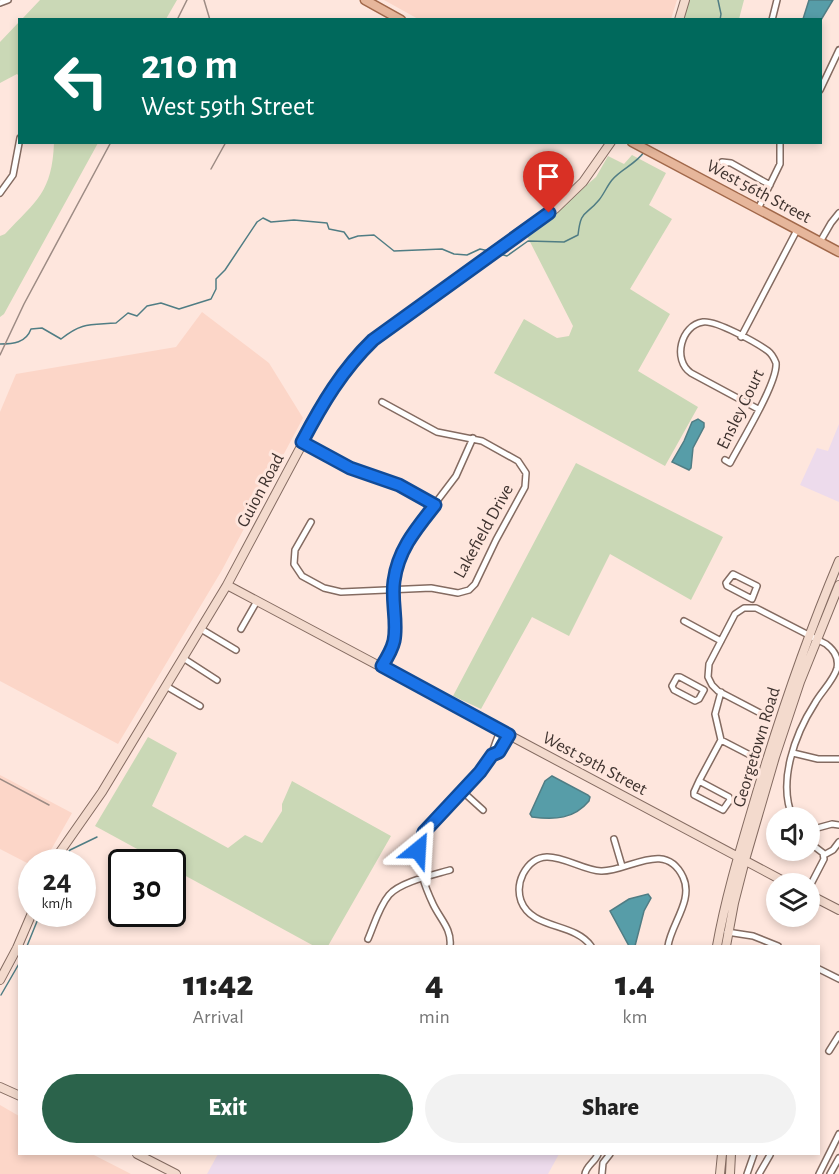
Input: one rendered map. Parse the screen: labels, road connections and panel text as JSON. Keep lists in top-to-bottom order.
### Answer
{
  "streets": {
    "main road": ["West 56th Street"],
    "street": [
      "Ensley Court",
      "Guion Road",
      "Lakefield Drive",
      "Georgetown Road",
      "West 59th Street"
    ]
  },
  "crossings": [
    ["Guion Road", "West 59th Street"],
    ["Georgetown Road", "West 59th Street"]
  ],
  "page": {
    "turn": ["210 m", "West 59th Street"],
    "speed": "24 km/h",
    "limit": "30",
    "eta": [
      "11:42",
      "Arrival",
      "4",
      "min",
      "1.4",
      "km"
    ],
    "buttons": ["Exit", "Share"]
  }
}
